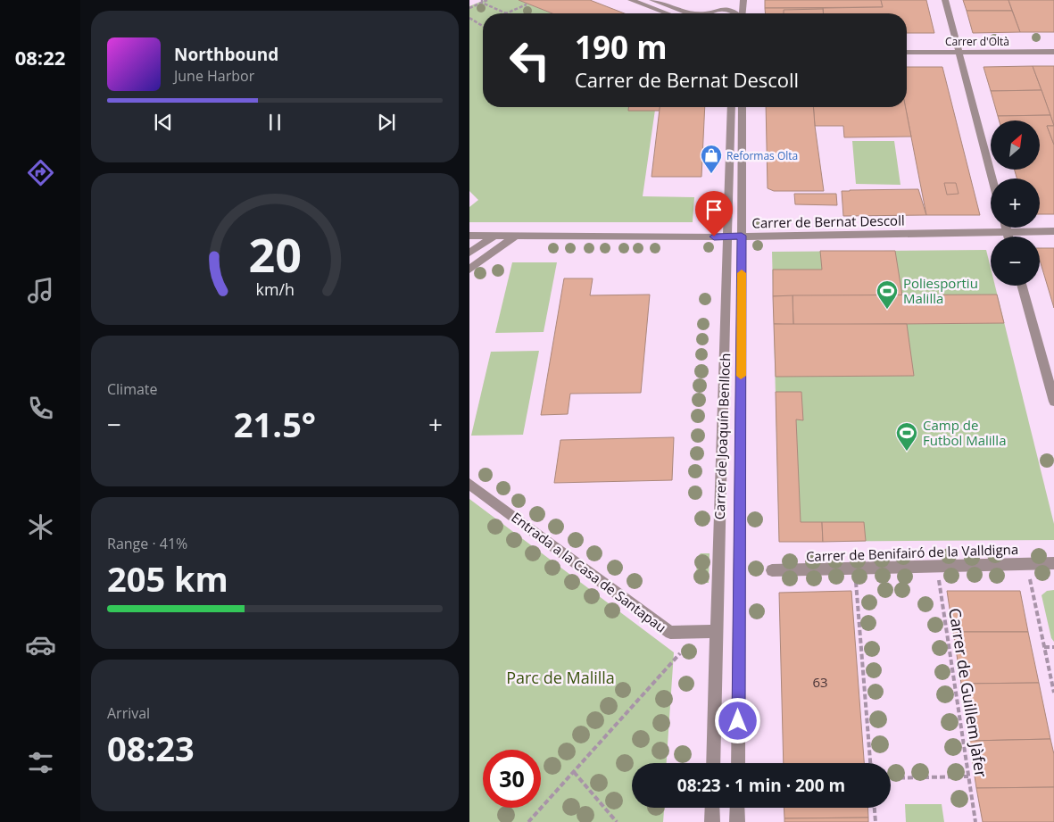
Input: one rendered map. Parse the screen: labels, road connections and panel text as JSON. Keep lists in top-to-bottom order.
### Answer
{
  "streets": {
    "street": [
      "Carrer d'Oltà",
      "Carrer de Bernat Descoll",
      "Carrer de Joaquín Benlloch",
      "Carrer de Benifairó de la Valldigna",
      "Entrada a la Casa de Santapau"
    ],
    "path": ["Carrer de Guillem Jàfer"]
  },
  "crossings": [
    ["Carrer de Bernat Descoll", "Carrer de Joaquín Benlloch"],
    ["Carrer de Joaquín Benlloch", "Entrada a la Casa de Santapau"],
    ["Carrer de Benifairó de la Valldigna", "Carrer de Guillem Jàfer"]
  ],
  "parks": ["Parc de Malilla"],
  "places": {
    "shop": ["Reformas Olta"],
    "sports": ["Poliesportiu Malilla", "Camp de Futbol Malilla"]
  },
  "house_numbers": ["63"],
  "north": "top right",
  "page": {
    "tabs": "08:22",
    "turn": ["190 m", "Carrer de Bernat Descoll"],
    "song": ["Northbound", "June Harbor"],
    "map_buttons": ["+", "−"],
    "tile": [
      "Climate",
      ["Range · 41%", "205 km"],
      ["Arrival", "08:23"]
    ],
    "heat": ["−", "21.5°", "+"],
    "limit": "30",
    "trip": "08:23 · 1 min · 200 m",
    "gauge": ["20", "km/h"]
  }
}
